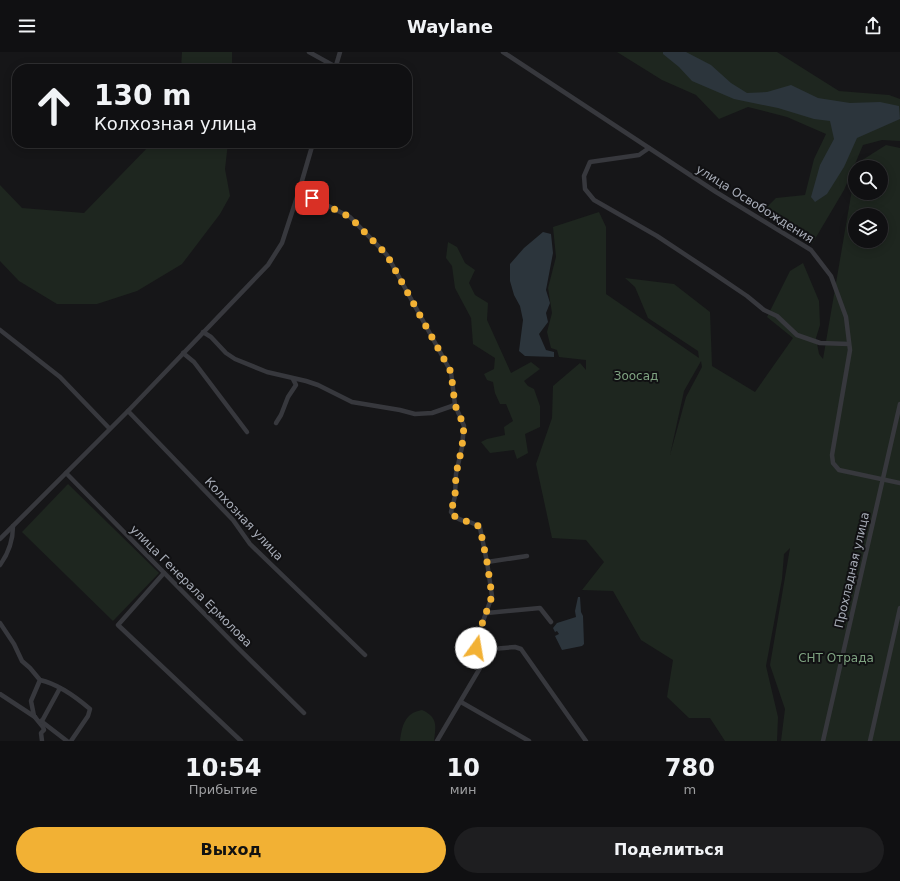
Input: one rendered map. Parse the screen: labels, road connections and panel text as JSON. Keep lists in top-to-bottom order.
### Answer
{
  "streets": {
    "street": [
      "улица Освобождения",
      "Колхозная улица",
      "Прохладная улица",
      "улица Генерала Ермолова"
    ]
  },
  "crossings": [
    ["улица Освобождения", "Прохладная улица"]
  ],
  "parks": ["Зоосад", "СНТ Отрада"],
  "page": {
    "header": "Waylane",
    "turn": ["130 m", "Колхозная улица"],
    "eta": [
      "10:54",
      "Прибытие",
      "10",
      "мин",
      "780",
      "m"
    ],
    "buttons": ["Выход", "Поделиться"]
  }
}
